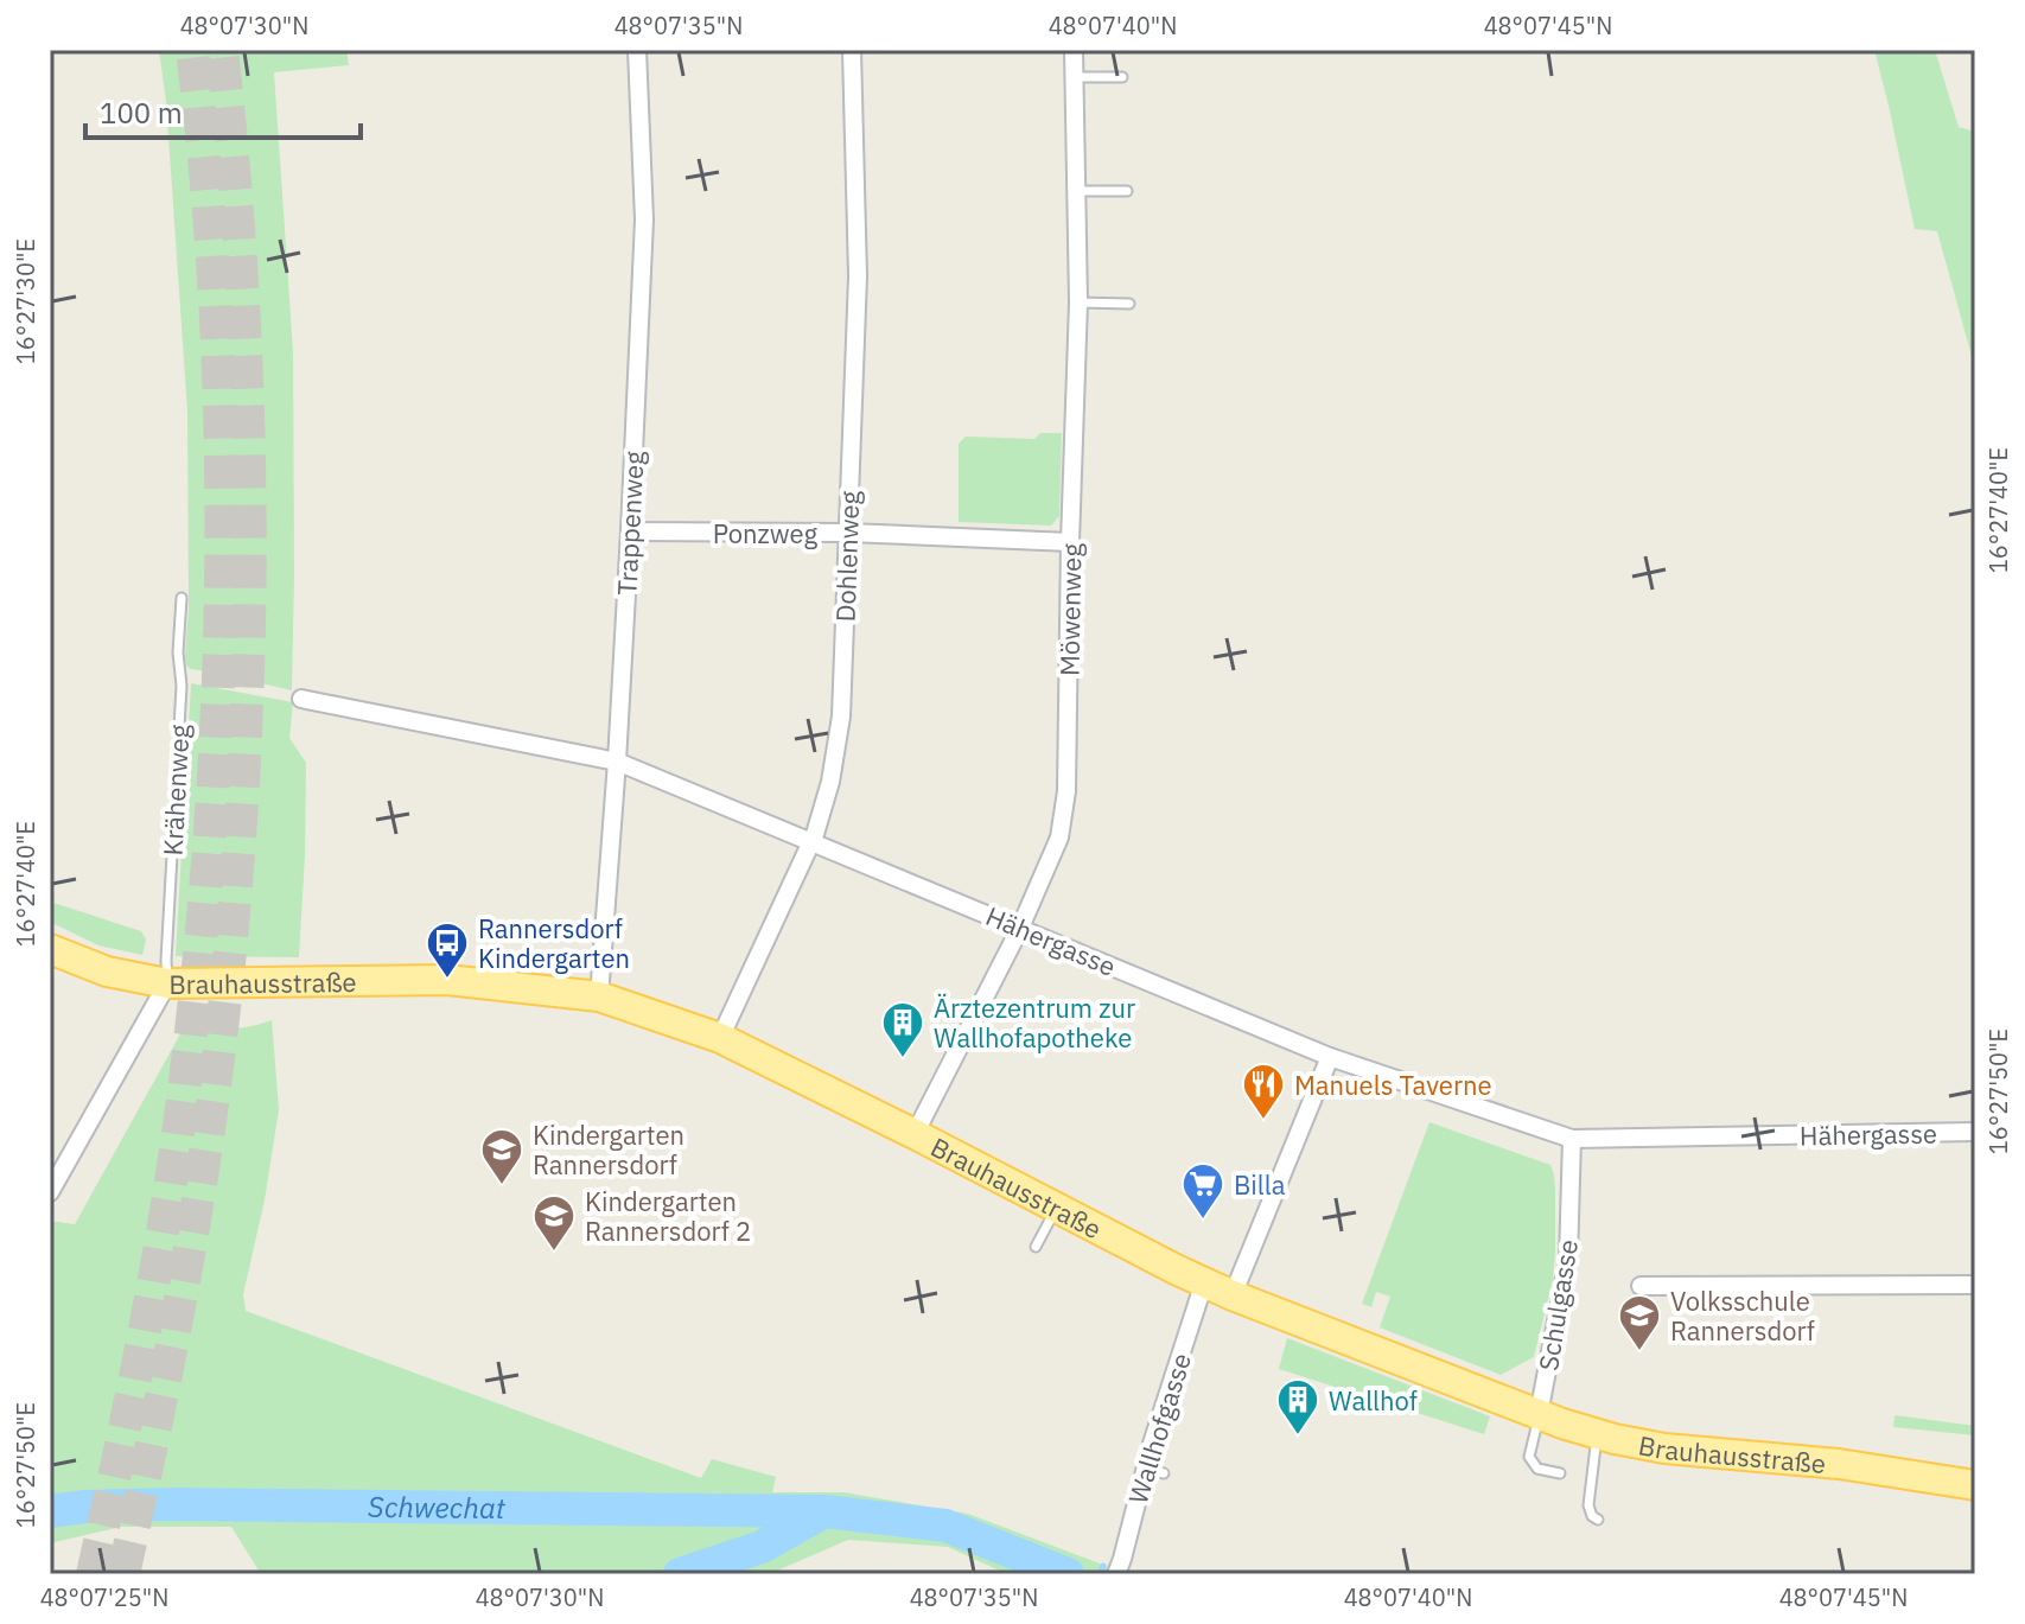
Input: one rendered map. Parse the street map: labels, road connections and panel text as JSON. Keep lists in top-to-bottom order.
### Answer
{
  "streets": {
    "main road": ["Brauhausstraße"],
    "street": [
      "Trappenweg",
      "Ponzweg",
      "Dohlenweg",
      "Möwenweg",
      "Hähergasse",
      "Schulgasse",
      "Wallhofgasse"
    ],
    "lane": ["Krähenweg"]
  },
  "crossings": [
    ["Trappenweg", "Ponzweg"],
    ["Trappenweg", "Hähergasse"],
    ["Trappenweg", "Brauhausstraße"],
    ["Ponzweg", "Dohlenweg"],
    ["Ponzweg", "Möwenweg"],
    ["Dohlenweg", "Hähergasse"],
    ["Dohlenweg", "Brauhausstraße"],
    ["Möwenweg", "Hähergasse"],
    ["Möwenweg", "Brauhausstraße"],
    ["Krähenweg", "Brauhausstraße"],
    ["Hähergasse", "Schulgasse"],
    ["Brauhausstraße", "Schulgasse"],
    ["Brauhausstraße", "Wallhofgasse"]
  ],
  "water": ["Schwechat"],
  "places": {
    "bus stop": ["Rannersdorf Kindergarten"],
    "building": ["Ärztezentrum zur Wallhofapotheke", "Wallhof"],
    "restaurant": ["Manuels Taverne"],
    "school or university": ["Kindergarten Rannersdorf", "Kindergarten Rannersdorf 2", "Volksschule Rannersdorf"],
    "supermarket": ["Billa"]
  },
  "scale_bar": "100 m",
  "coordinates": [
    "48°07'30\"N",
    "48°07'35\"N",
    "48°07'40\"N",
    "48°07'45\"N",
    "16°27'30\"E",
    "16°27'40\"E",
    "16°27'50\"E",
    "48°07'25\"N"
  ]
}
